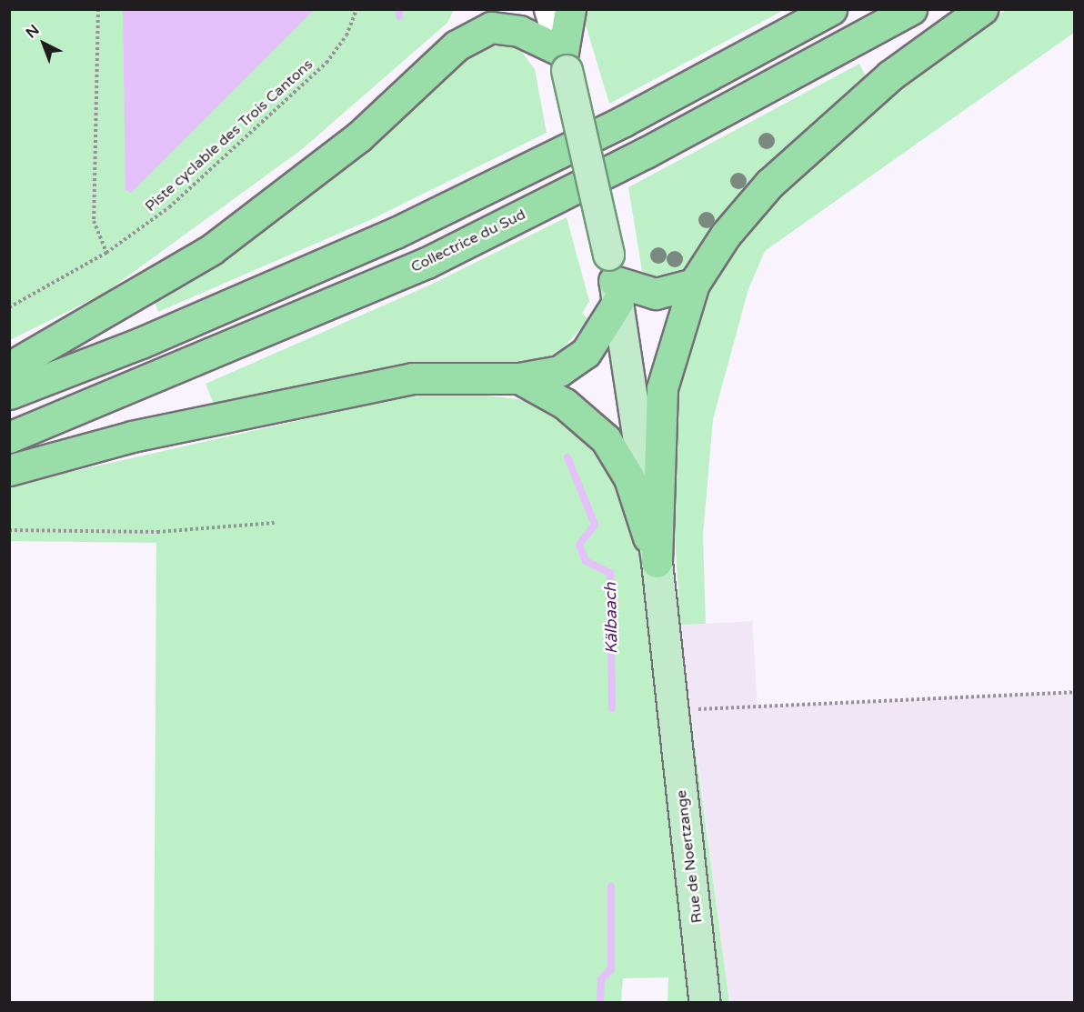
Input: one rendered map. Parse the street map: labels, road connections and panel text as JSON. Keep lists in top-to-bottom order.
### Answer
{
  "streets": {
    "highway": ["Collectrice du Sud"],
    "main road": ["Rue de Noertzange"],
    "path": ["Piste cyclable des Trois Cantons"]
  },
  "water": ["Kälbaach"],
  "north": "top left"
}
